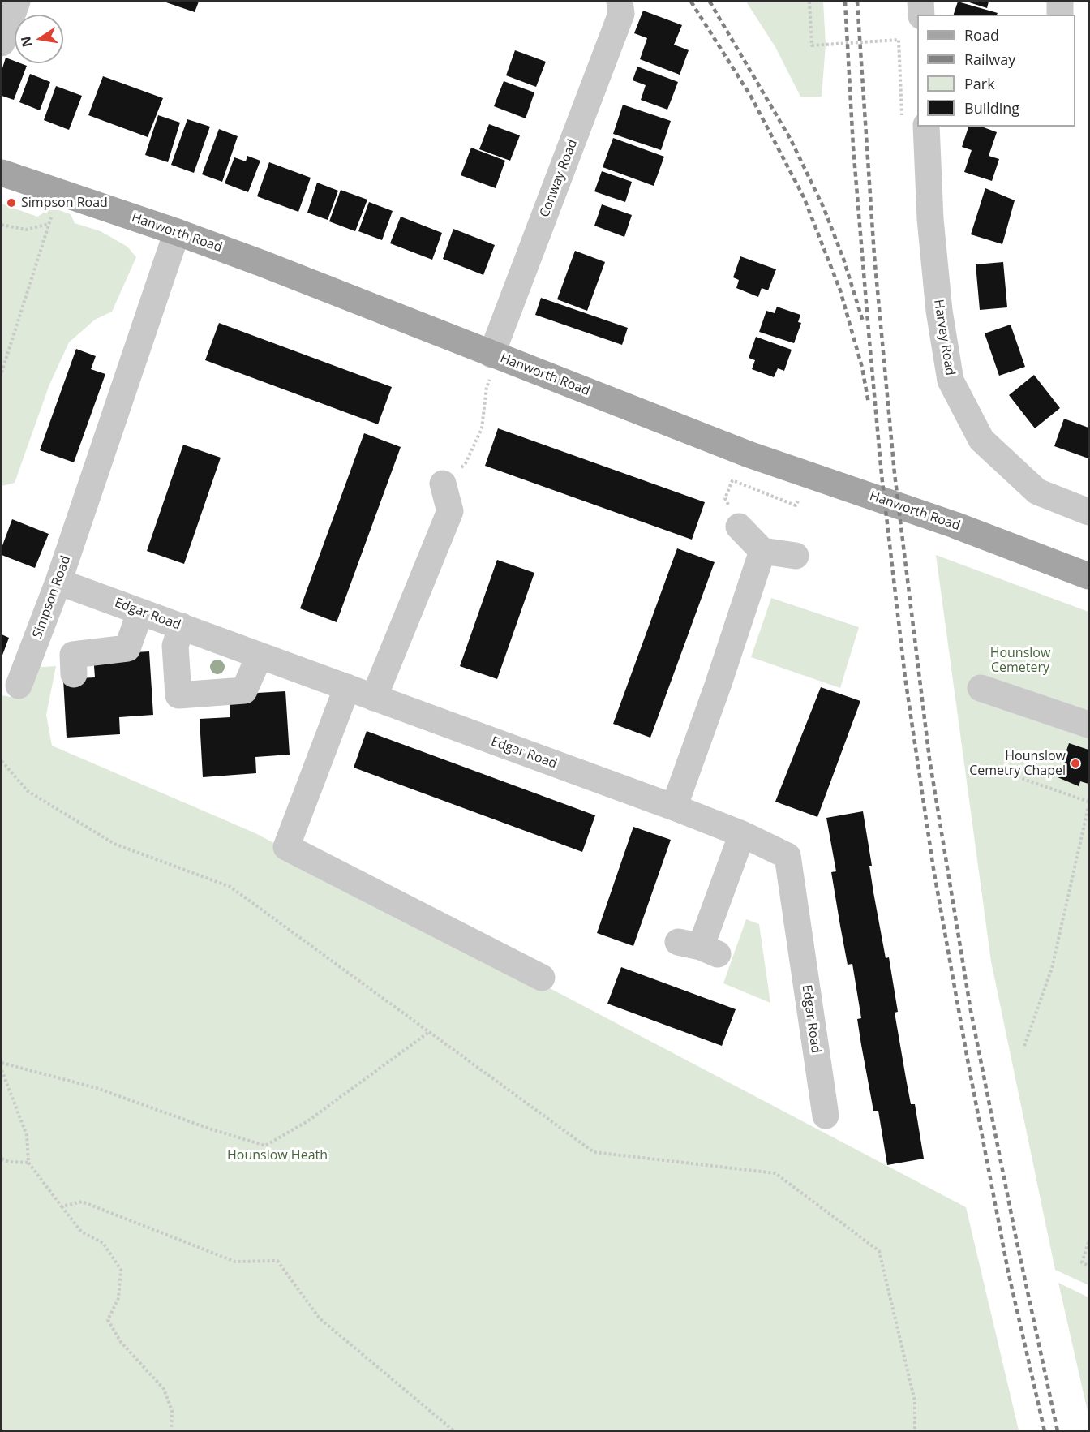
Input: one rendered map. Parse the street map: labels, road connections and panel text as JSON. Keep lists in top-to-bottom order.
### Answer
{
  "streets": {
    "main road": ["Hanworth Road"],
    "street": [
      "Conway Road",
      "Harvey Road",
      "Simpson Road",
      "Edgar Road"
    ]
  },
  "crossings": [
    ["Conway Road", "Hanworth Road"],
    ["Hanworth Road", "Simpson Road"],
    ["Simpson Road", "Edgar Road"]
  ],
  "parks": ["Hounslow Cemetery", "Hounslow Heath"],
  "places": ["Simpson Road", "Hounslow Cemetry Chapel"],
  "legend": [
    "Road",
    "Railway",
    "Park",
    "Building"
  ],
  "north": "left"
}
